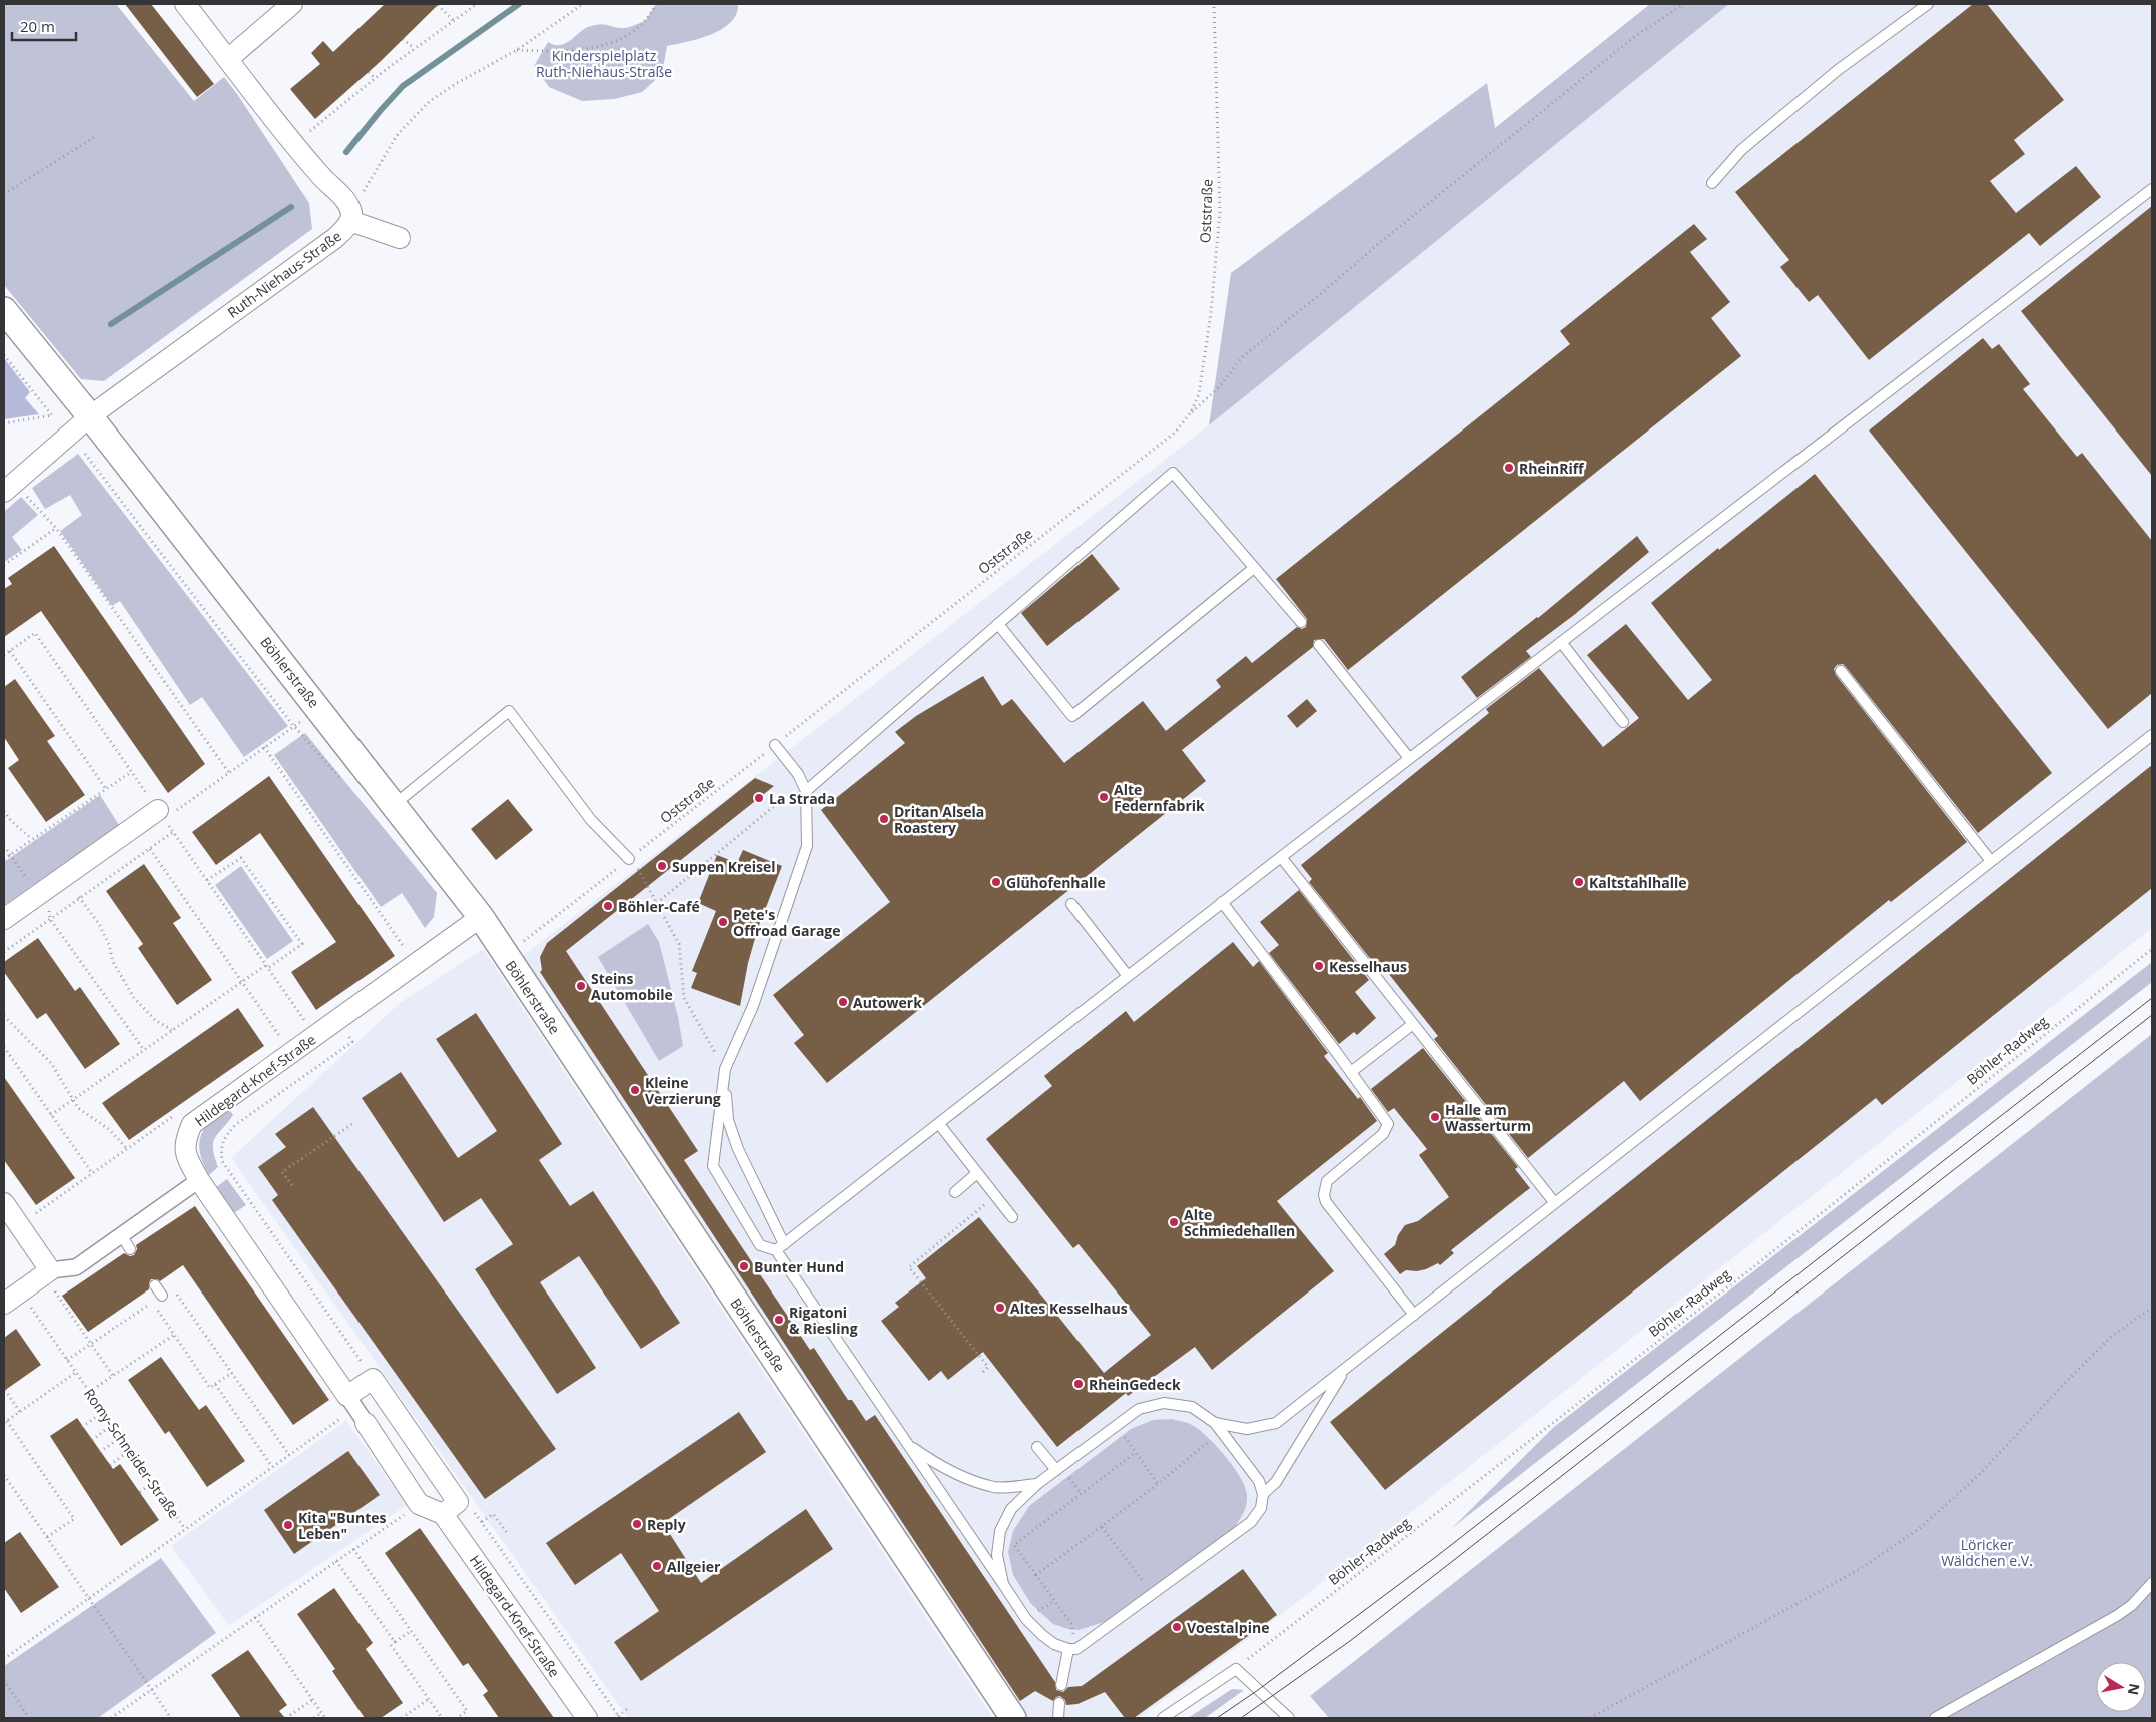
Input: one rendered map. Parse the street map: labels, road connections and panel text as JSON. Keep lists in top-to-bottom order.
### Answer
{
  "streets": {
    "street": ["Ruth-Niehaus-Straße", "Böhlerstraße", "Hildegard-Knef-Straße"],
    "path": ["Oststraße", "Böhler-Radweg", "Romy-Schneider-Straße"]
  },
  "crossings": [
    ["Oststraße", "Böhlerstraße"],
    ["Ruth-Niehaus-Straße", "Böhlerstraße"],
    ["Böhlerstraße", "Hildegard-Knef-Straße"]
  ],
  "parks": ["Kinderspielplatz Ruth-Niehaus-Straße", "Löricker Wäldchen e.V."],
  "places": [
    "RheinRiff",
    "Alte Federnfabrik",
    "La Strada",
    "Dritan Alsela Roastery",
    "Suppen Kreisel",
    "Glühofenhalle",
    "Kaltstahlhalle",
    "Böhler-Café",
    "Pete's Offroad Garage",
    "Kesselhaus",
    "Steins Automobile",
    "Autowerk",
    "Kleine Verzierung",
    "Halle am Wasserturm",
    "Alte Schmiedehallen",
    "Bunter Hund",
    "Altes Kesselhaus",
    "Rigatoni & Riesling",
    "RheinGedeck",
    "Reply",
    "Kita \"Buntes Leben\"",
    "Allgeier",
    "Voestalpine"
  ],
  "scale_bar": "20 m",
  "north": "right"
}
